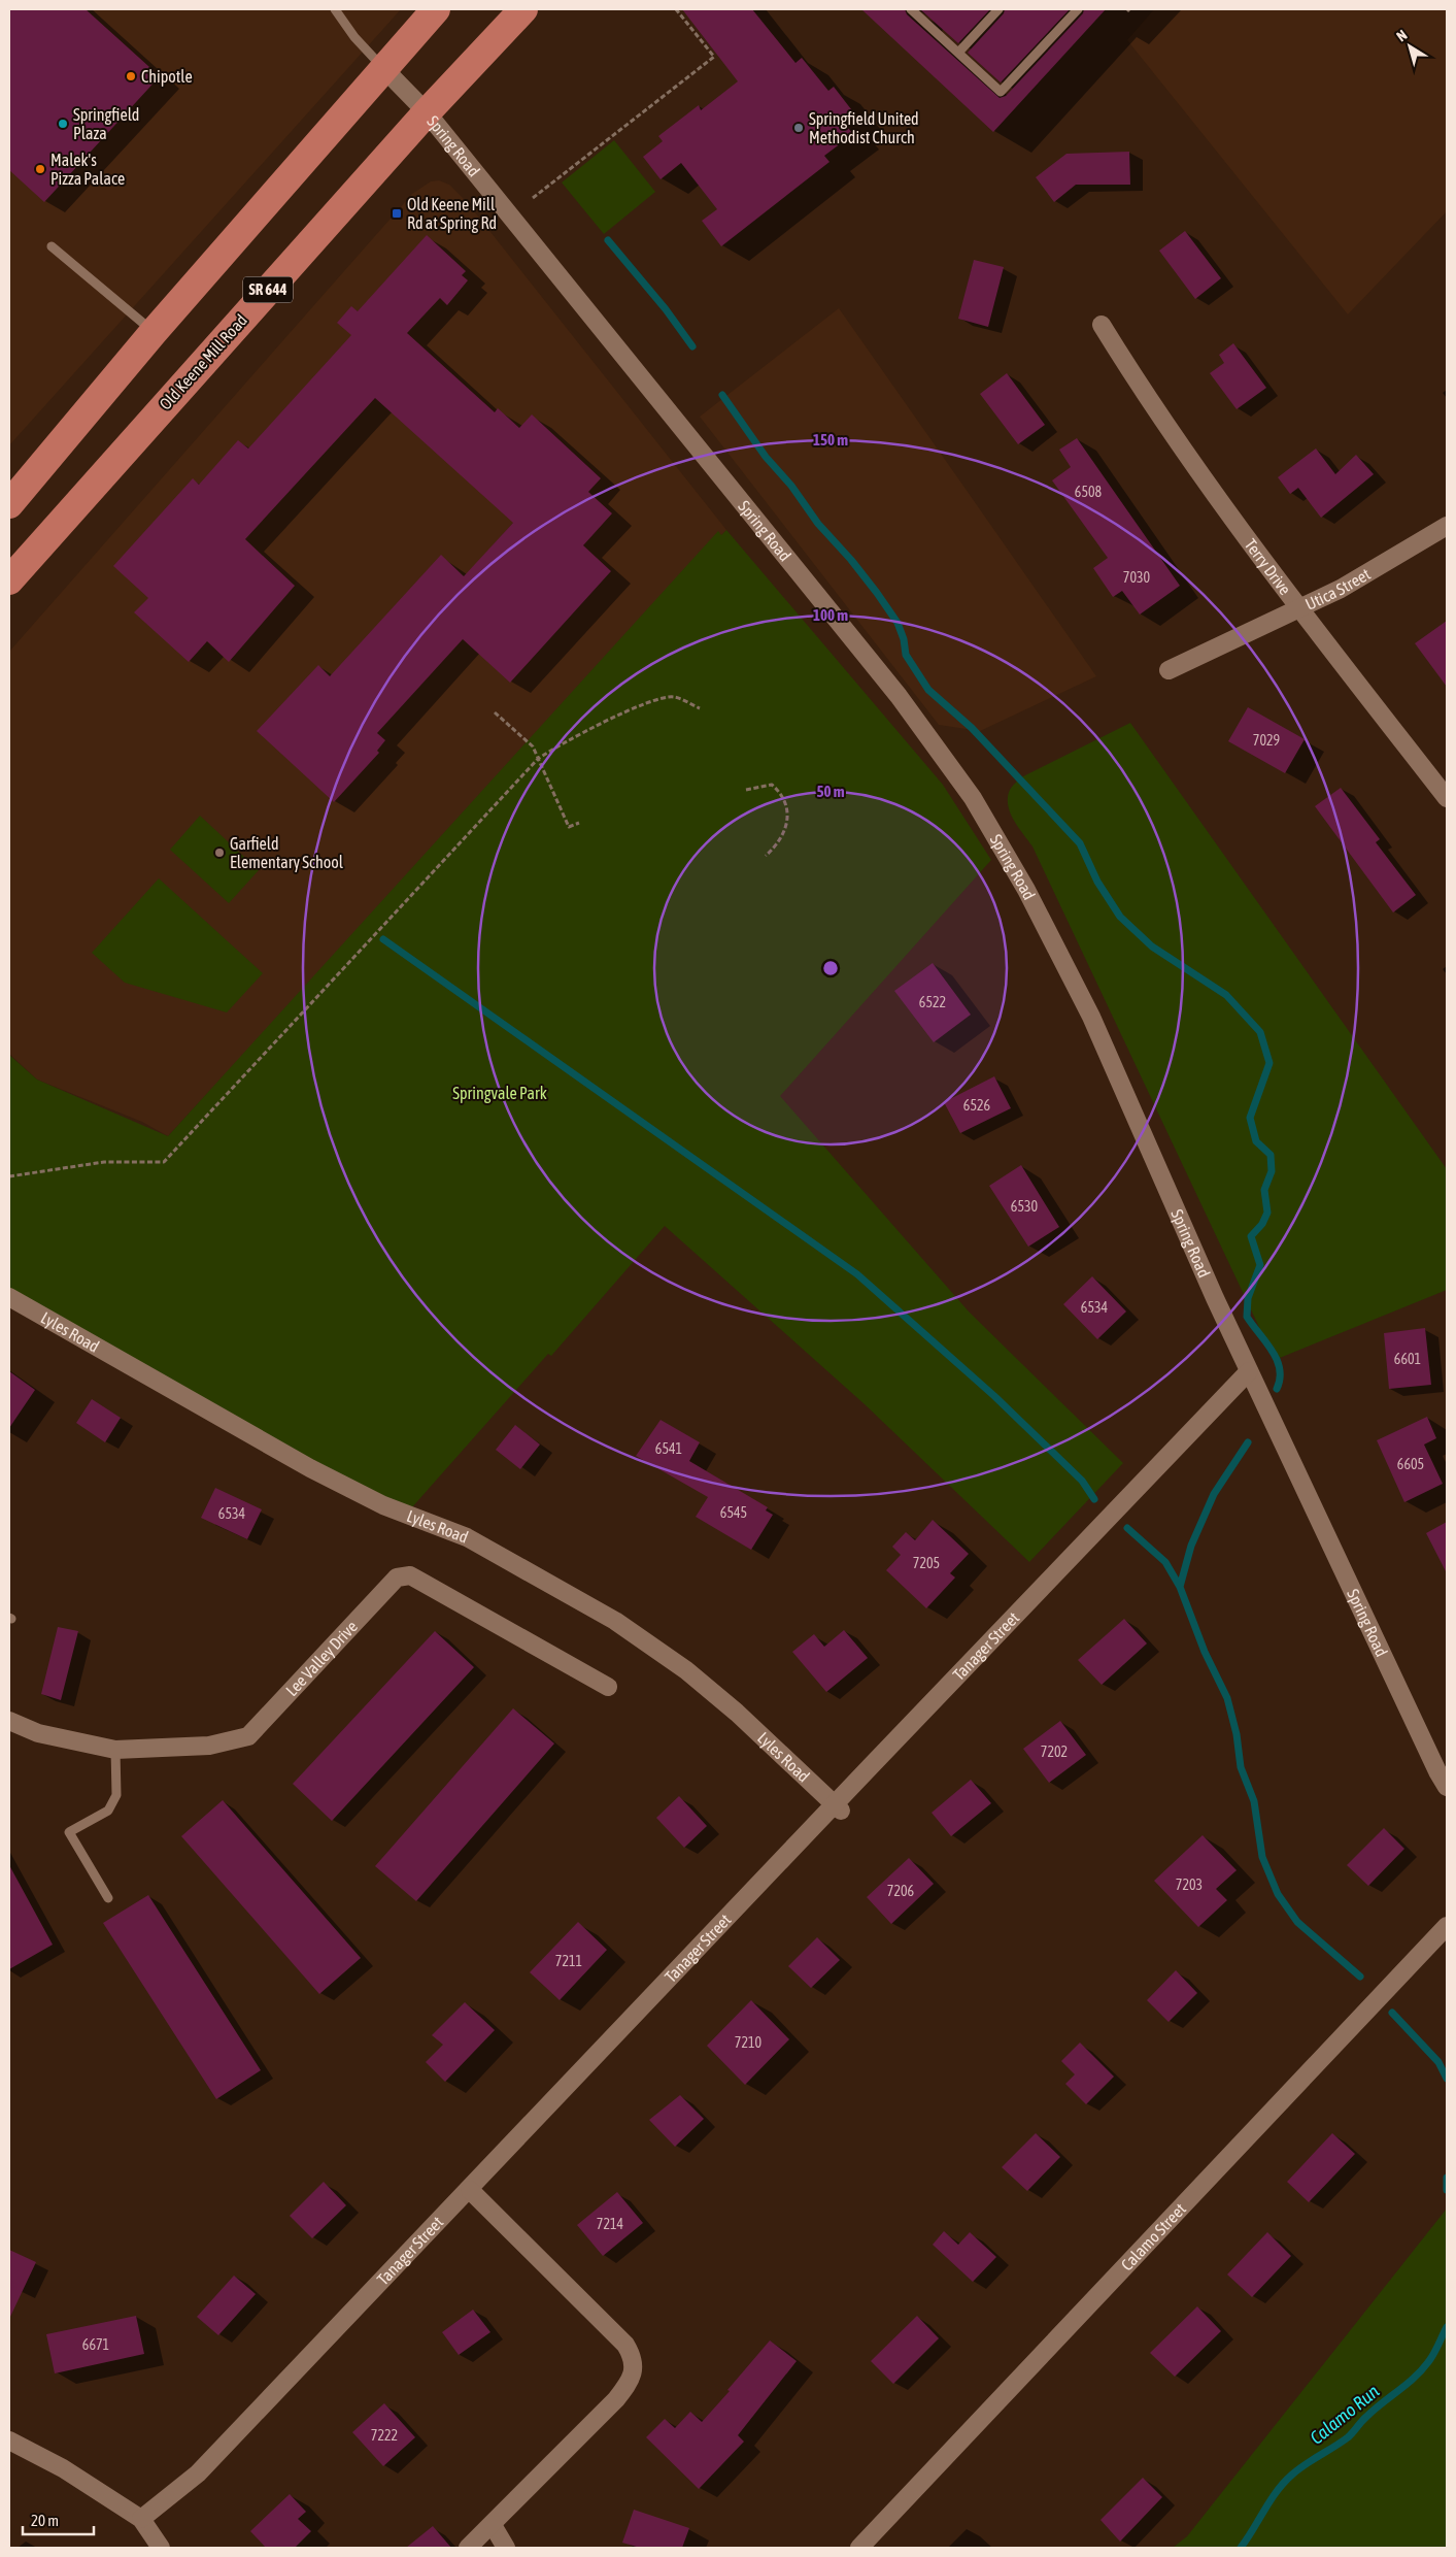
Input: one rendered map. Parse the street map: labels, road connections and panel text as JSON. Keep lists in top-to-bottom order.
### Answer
{
  "streets": {
    "main road": ["SR 644", "Old Keene Mill Road"],
    "street": [
      "Spring Road",
      "Terry Drive",
      "Utica Street",
      "Lyles Road",
      "Tanager Street",
      "Lee Valley Drive",
      "Calamo Street"
    ]
  },
  "crossings": [
    ["Spring Road", "Old Keene Mill Road"],
    ["Spring Road", "Tanager Street"],
    ["Terry Drive", "Utica Street"],
    ["Lyles Road", "Tanager Street"]
  ],
  "water": ["Calamo Run"],
  "parks": ["Springvale Park"],
  "places": {
    "other": [
      "Chipotle",
      "Springfield Plaza",
      "Springfield United Methodist Church",
      "Malek's Pizza Palace",
      "Garfield Elementary School"
    ],
    "transit": ["Old Keene Mill Rd at Spring Rd"]
  },
  "house_numbers": [
    "6508",
    "7030",
    "7029",
    "6522",
    "6526",
    "6530",
    "6534",
    "6601",
    "6541",
    "6605",
    "6545",
    "6534",
    "7205",
    "7202",
    "7203",
    "7206",
    "7211",
    "7210",
    "7214",
    "6671",
    "7222"
  ],
  "scale_bar": "20 m",
  "north": "top left",
  "rings": ["150 m", "100 m", "50 m"]
}
